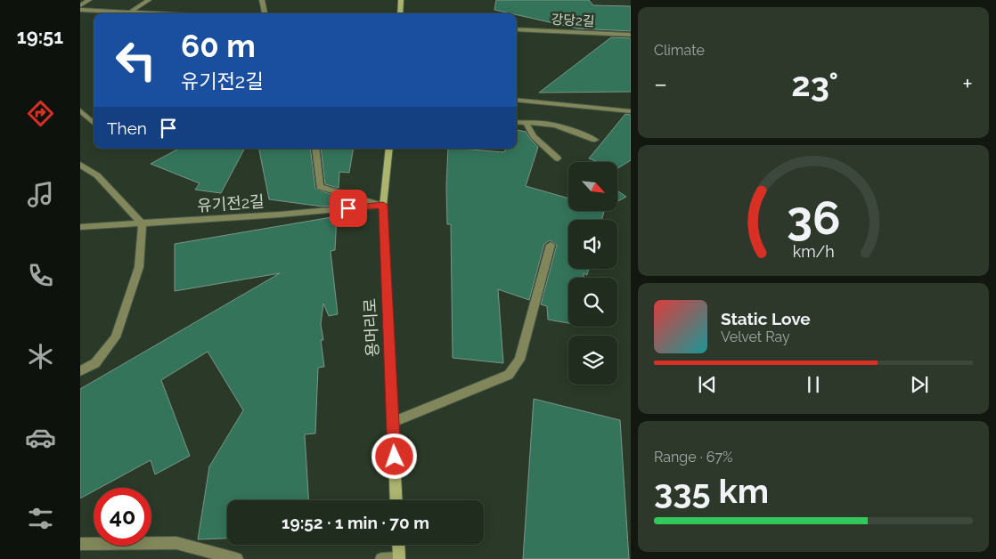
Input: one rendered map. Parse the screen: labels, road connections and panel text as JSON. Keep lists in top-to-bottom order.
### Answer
{
  "streets": {
    "street": ["강당2길", "유기전2길", "용머리로"]
  },
  "crossings": [
    ["유기전2길", "용머리로"]
  ],
  "north": "bottom right",
  "page": {
    "tabs": "19:51",
    "tile": [
      "Climate",
      ["Range · 67%", "335 km"]
    ],
    "turn": ["60 m", "유기전2길"],
    "heat": ["−", "23°", "+"],
    "then": "Then",
    "song": ["Static Love", "Velvet Ray"],
    "limit": "40",
    "trip": "19:52 · 1 min · 70 m",
    "gauge": ["36", "km/h"]
  }
}
